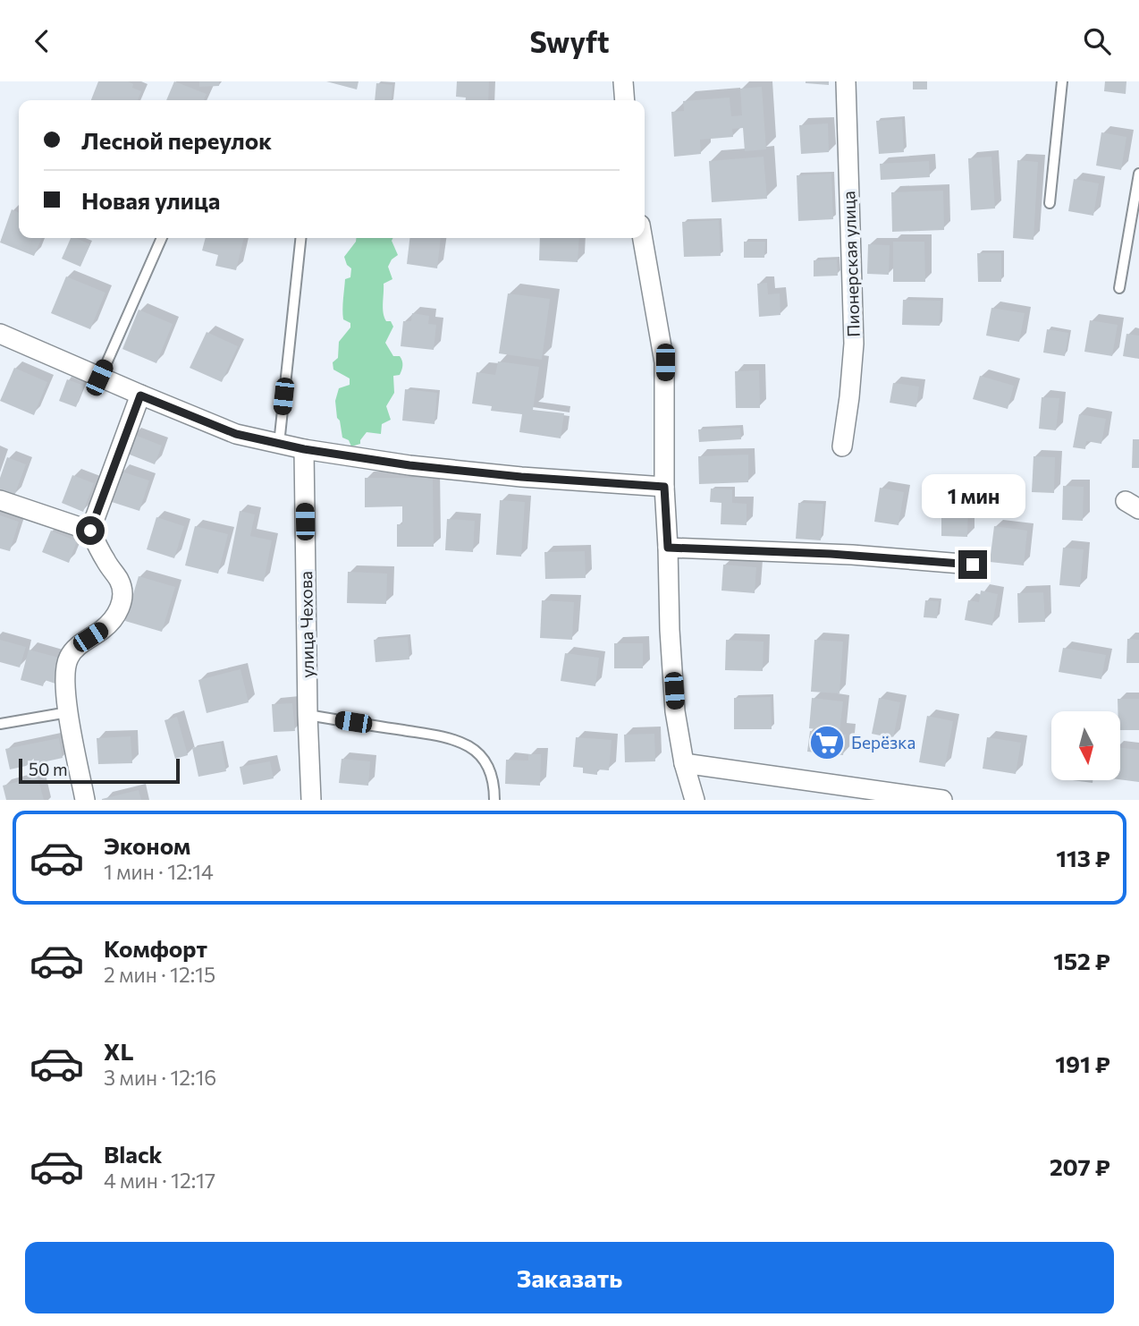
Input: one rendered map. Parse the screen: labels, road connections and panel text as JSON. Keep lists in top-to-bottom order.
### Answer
{
  "streets": {
    "street": ["Пионерская улица", "улица Чехова"]
  },
  "places": {
    "supermarket": ["Берёзка"]
  },
  "scale_bar": "50 m",
  "north": "bottom",
  "page": {
    "header": "Swyft",
    "banner": ["Лесной переулок", "Новая улица"],
    "bubble": "1 мин",
    "scale": "50 m",
    "list": [
      {
        "name": "Эконом",
        "note": "1 мин · 12:14",
        "value": "113 ₽"
      },
      {
        "name": "Комфорт",
        "note": "2 мин · 12:15",
        "value": "152 ₽"
      },
      {
        "name": "XL",
        "note": "3 мин · 12:16",
        "value": "191 ₽"
      },
      {
        "name": "Black",
        "note": "4 мин · 12:17",
        "value": "207 ₽"
      }
    ],
    "buttons": "Заказать"
  }
}
